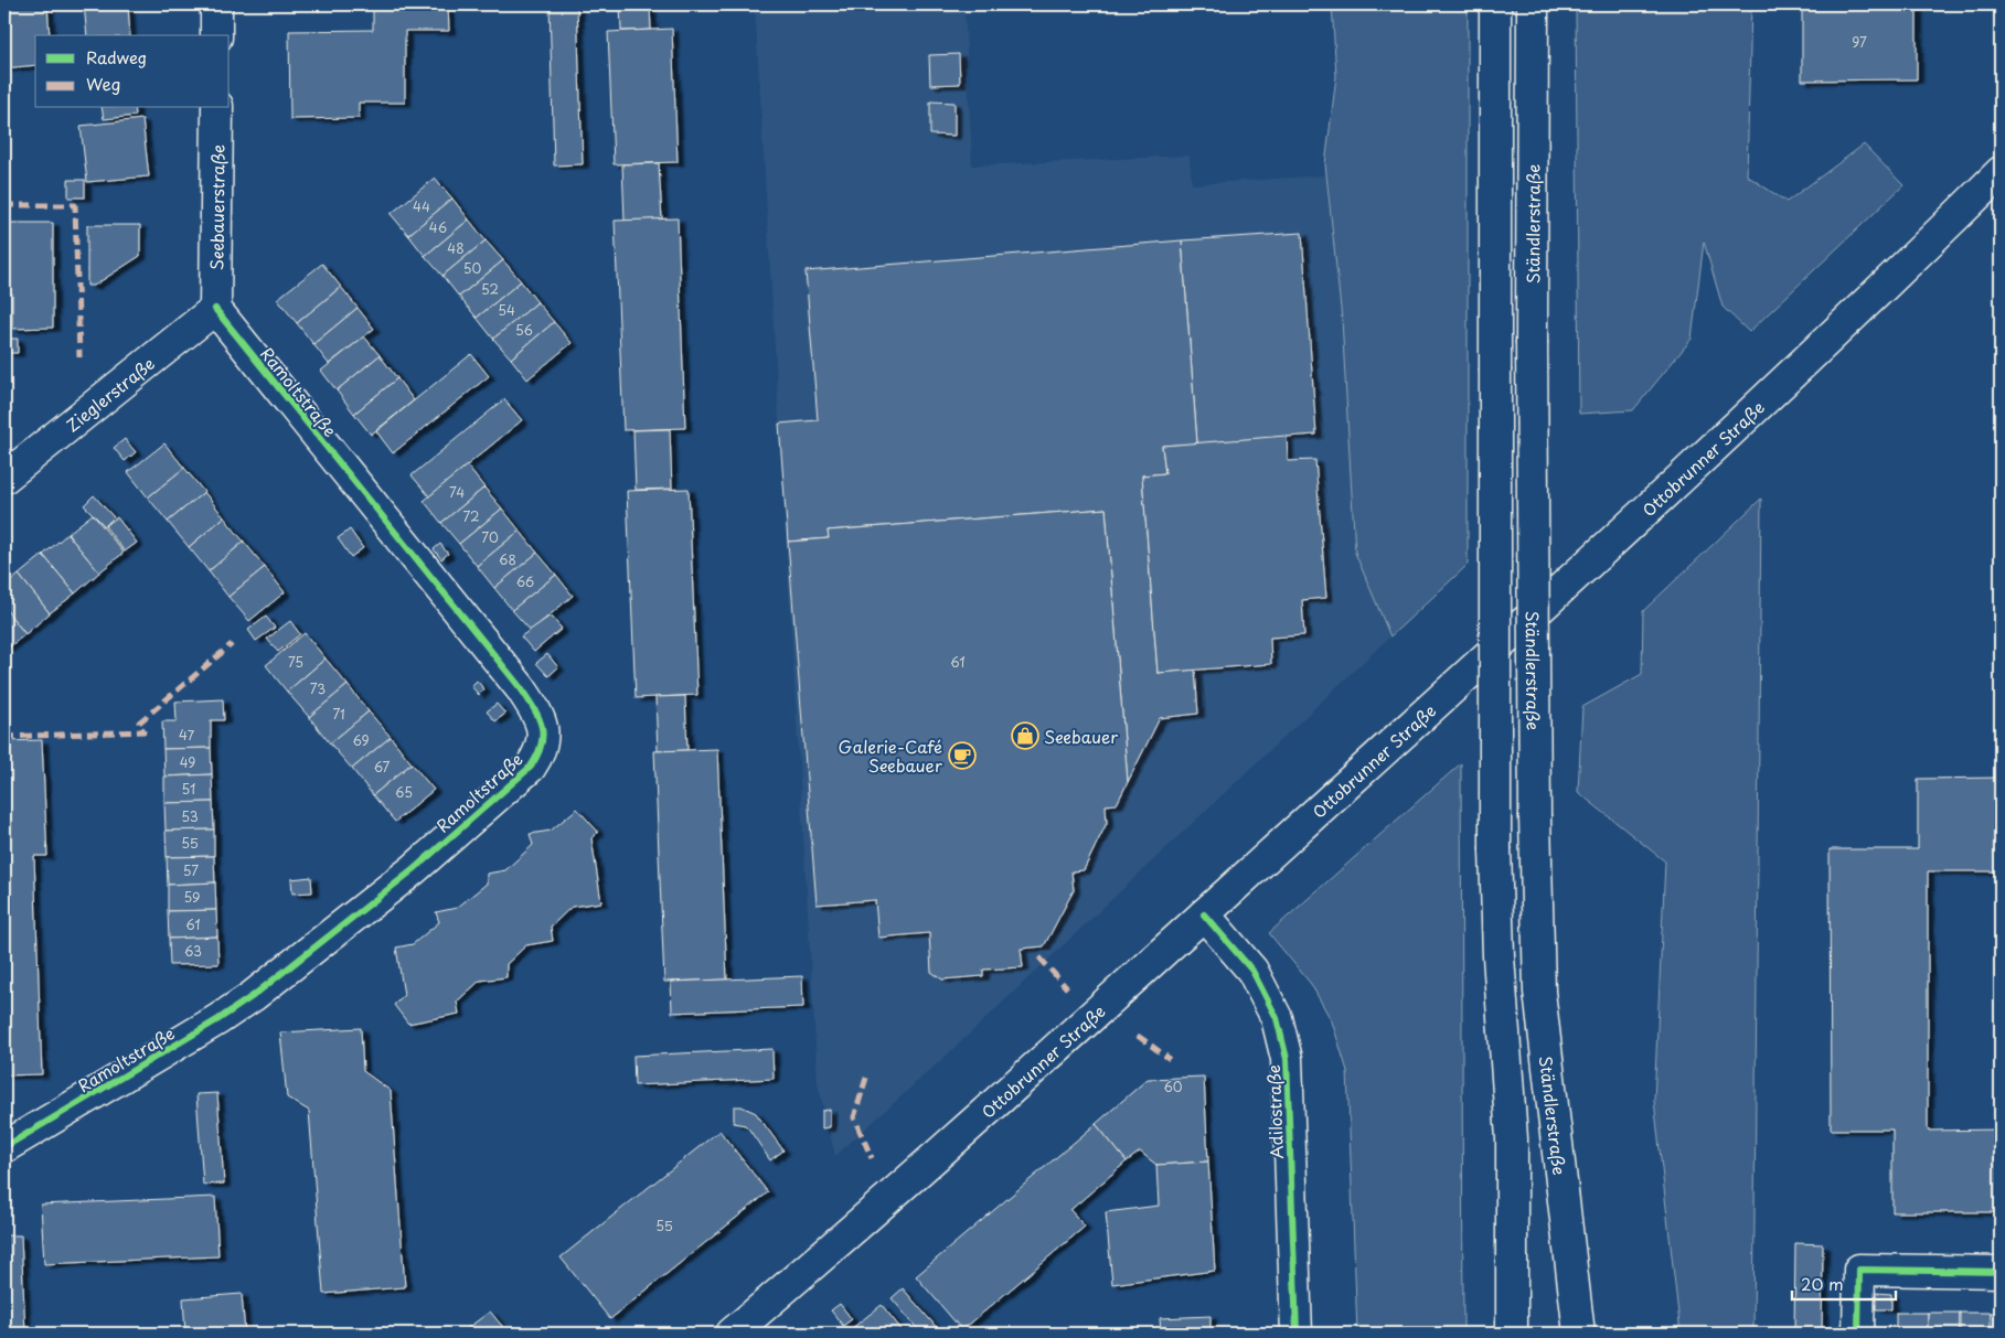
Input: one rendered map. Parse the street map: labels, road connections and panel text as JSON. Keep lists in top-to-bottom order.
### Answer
{
  "streets": {
    "main road": [
      "Seebauerstraße",
      "Ständlerstraße",
      "Ramoltstraße",
      "Zieglerstraße",
      "Ottobrunner Straße",
      "Adilostraße"
    ]
  },
  "crossings": [
    ["Seebauerstraße", "Ramoltstraße"],
    ["Seebauerstraße", "Zieglerstraße"],
    ["Ramoltstraße", "Zieglerstraße"],
    ["Ottobrunner Straße", "Adilostraße"]
  ],
  "places": {
    "shop": ["Seebauer"],
    "cafe": ["Galerie-Café Seebauer"]
  },
  "house_numbers": [
    "97",
    "44",
    "46",
    "48",
    "50",
    "52",
    "54",
    "56",
    "74",
    "72",
    "70",
    "68",
    "66",
    "75",
    "61",
    "73",
    "71",
    "47",
    "69",
    "49",
    "67",
    "51",
    "65",
    "53",
    "55",
    "57",
    "59",
    "61",
    "63",
    "60",
    "55"
  ],
  "legend": ["Radweg", "Weg"],
  "scale_bar": "20 m"
}
